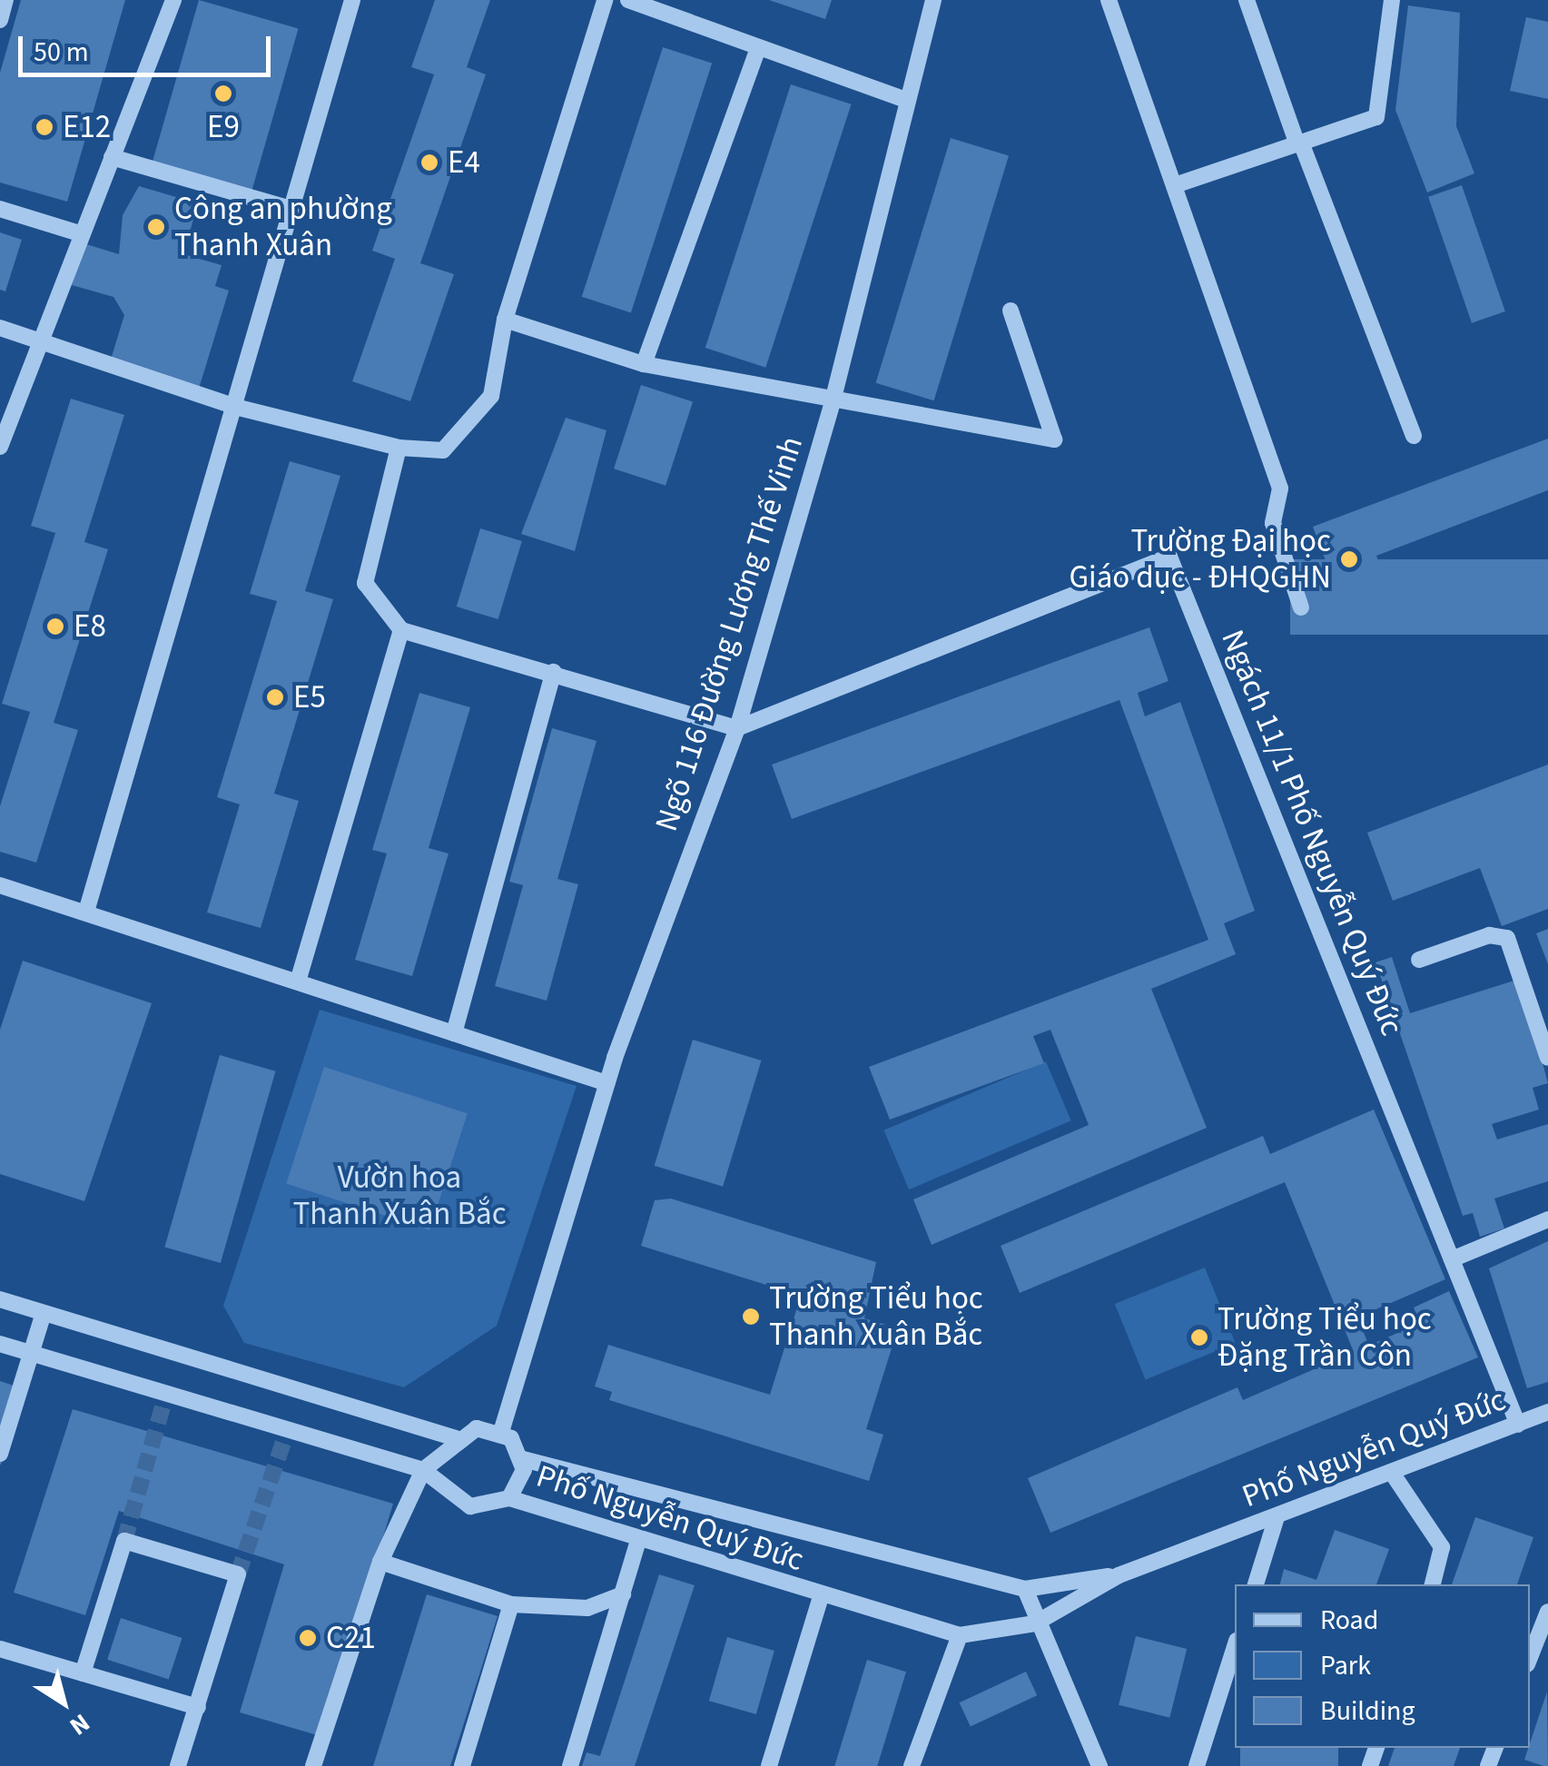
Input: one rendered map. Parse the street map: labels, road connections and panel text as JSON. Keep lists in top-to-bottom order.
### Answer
{
  "streets": {
    "street": ["Ngõ 116 Đường Lương Thế Vinh", "Ngách 11/1 Phố Nguyễn Quý Đức", "Phố Nguyễn Quý Đức"]
  },
  "crossings": [
    ["Ngõ 116 Đường Lương Thế Vinh", "Ngách 11/1 Phố Nguyễn Quý Đức"]
  ],
  "parks": ["Vườn hoa Thanh Xuân Bắc"],
  "places": [
    "E9",
    "E12",
    "E4",
    "Công an phường Thanh Xuân",
    "Trường Đại học Giáo dục - ĐHQGHN",
    "E8",
    "E5",
    "Trường Tiểu học Thanh Xuân Bắc",
    "Trường Tiểu học Đặng Trần Côn",
    "C21"
  ],
  "legend": ["Road", "Park", "Building"],
  "scale_bar": "50 m",
  "north": "bottom right"
}
